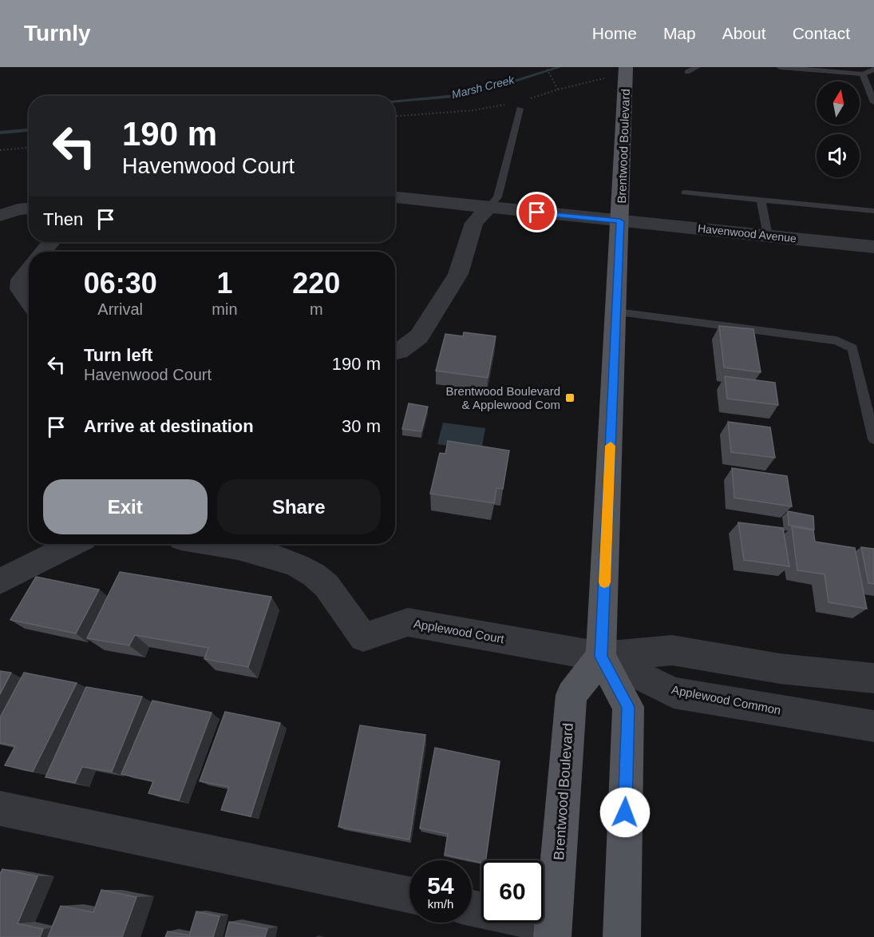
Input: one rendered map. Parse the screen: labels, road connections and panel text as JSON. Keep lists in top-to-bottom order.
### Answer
{
  "streets": {
    "main road": ["Brentwood Boulevard"],
    "street": ["Havenwood Avenue", "Applewood Court", "Applewood Common"]
  },
  "crossings": [
    ["Brentwood Boulevard", "Havenwood Avenue"],
    ["Brentwood Boulevard", "Applewood Court"],
    ["Brentwood Boulevard", "Applewood Common"],
    ["Applewood Court", "Applewood Common"]
  ],
  "water": ["Marsh Creek"],
  "places": {
    "transit": ["Brentwood Boulevard & Applewood Com"]
  },
  "north": "top",
  "page": {
    "header": "Turnly",
    "nav": [
      "Home",
      "Map",
      "About",
      "Contact"
    ],
    "turn": ["190 m", "Havenwood Court"],
    "then": "Then",
    "eta": [
      "06:30",
      "Arrival",
      "1",
      "min",
      "220",
      "m"
    ],
    "list": [
      {
        "name": "Turn left",
        "note": "Havenwood Court",
        "value": "190 m"
      },
      {
        "name": "Arrive at destination",
        "value": "30 m"
      }
    ],
    "buttons": ["Exit", "Share"],
    "speed": "54 km/h",
    "limit": "60"
  }
}
